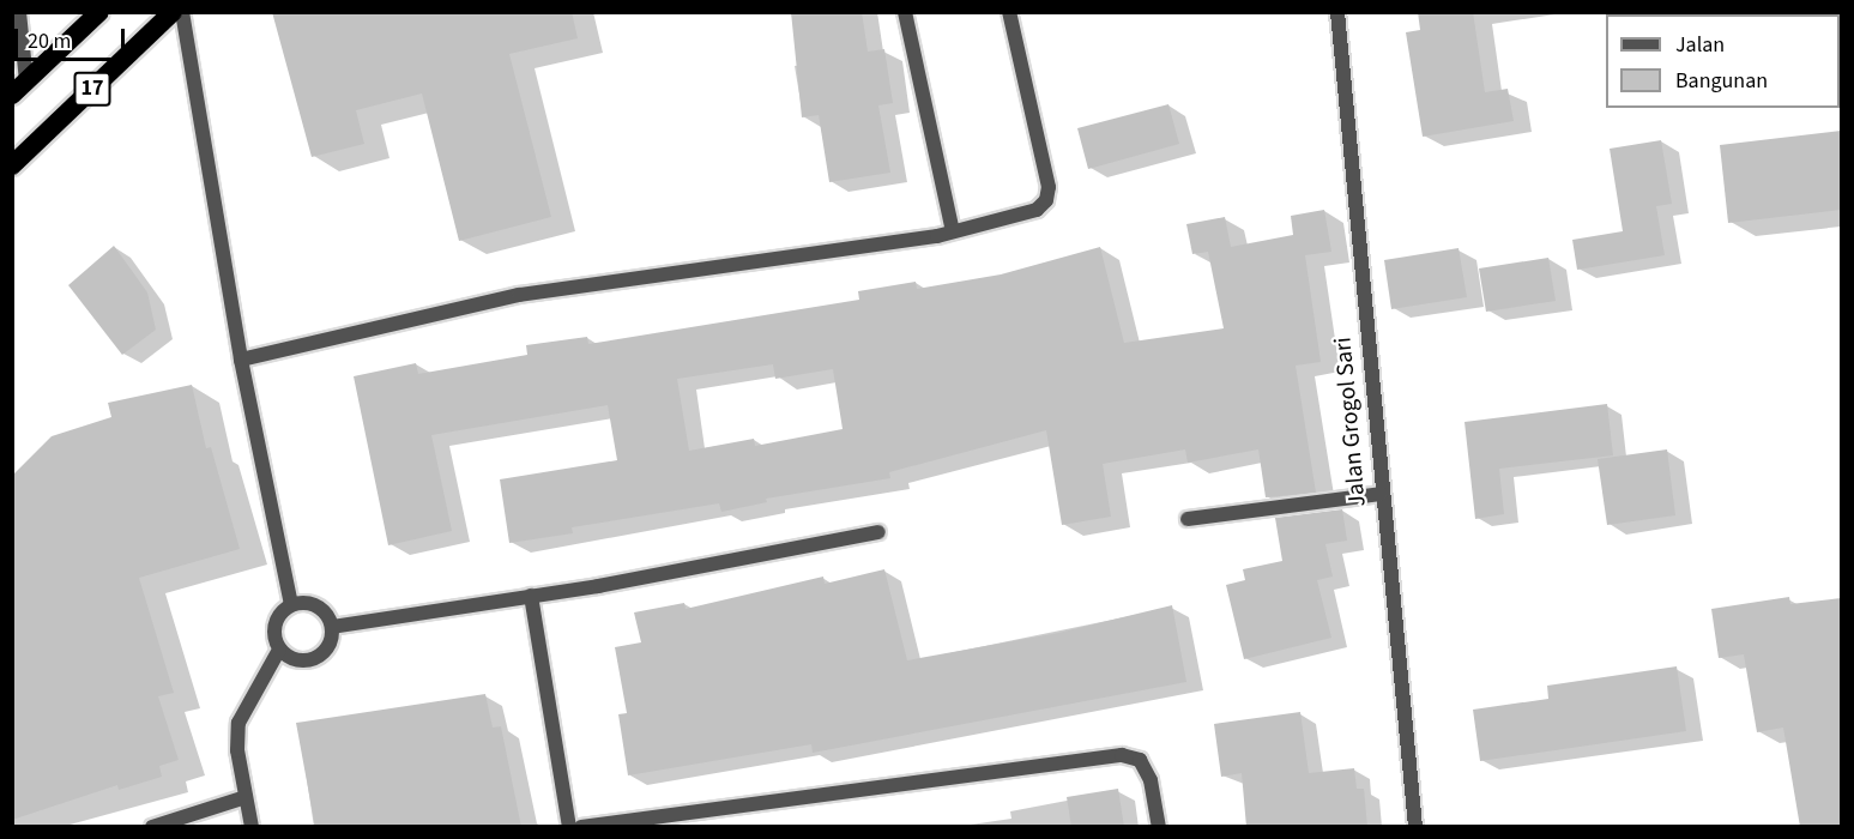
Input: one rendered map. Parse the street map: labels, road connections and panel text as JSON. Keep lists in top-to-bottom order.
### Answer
{
  "streets": {
    "highway": ["17"],
    "street": ["Jalan Grogol Sari"]
  },
  "legend": ["Jalan", "Bangunan"],
  "scale_bar": "20 m"
}
